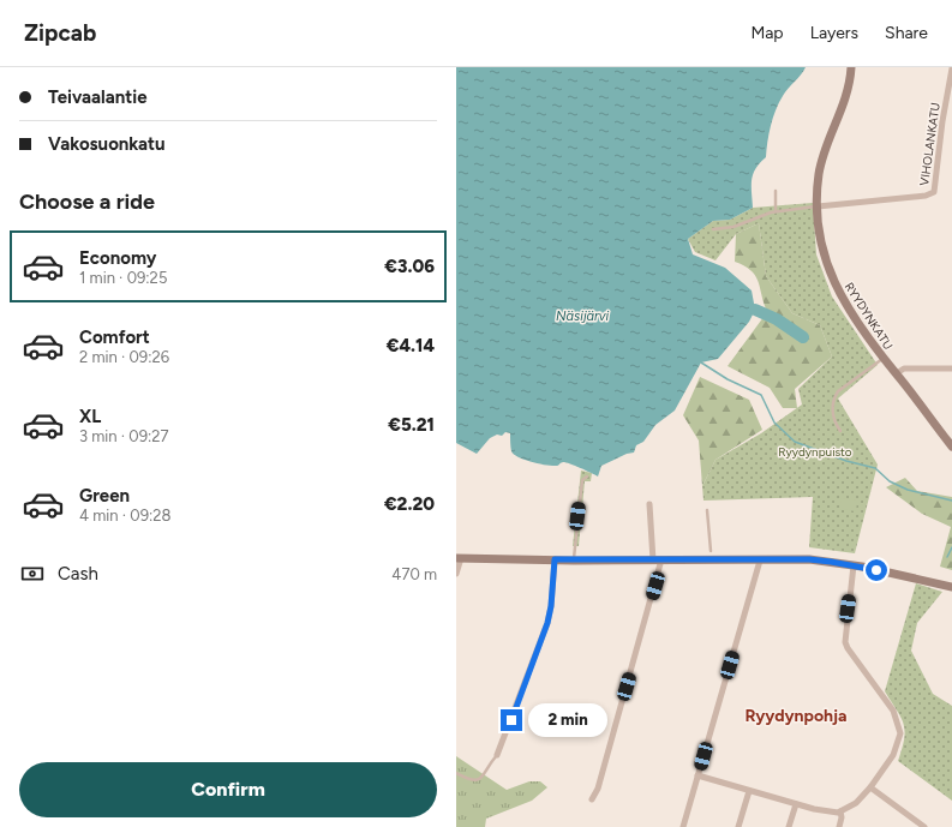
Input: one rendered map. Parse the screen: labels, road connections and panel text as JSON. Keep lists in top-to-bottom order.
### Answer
{
  "streets": {
    "main road": ["RYYDYNKATU"],
    "street": ["VIHOLANKATU"]
  },
  "crossings": [
    ["VIHOLANKATU", "RYYDYNKATU"]
  ],
  "districts": ["Ryydynpohja"],
  "water": ["Näsijärvi"],
  "parks": ["Ryydynpuisto"],
  "page": {
    "header": "Zipcab",
    "nav": ["Map", "Layers", "Share"],
    "banner": ["Teivaalantie", "Vakosuonkatu"],
    "heading": "Choose a ride",
    "list": [
      {
        "name": "Economy",
        "note": "1 min · 09:25",
        "value": "€3.06"
      },
      {
        "name": "Comfort",
        "note": "2 min · 09:26",
        "value": "€4.14"
      },
      {
        "name": "XL",
        "note": "3 min · 09:27",
        "value": "€5.21"
      },
      {
        "name": "Green",
        "note": "4 min · 09:28",
        "value": "€2.20"
      }
    ],
    "pay": ["Cash", "470 m"],
    "bubble": "2 min",
    "buttons": "Confirm"
  }
}
